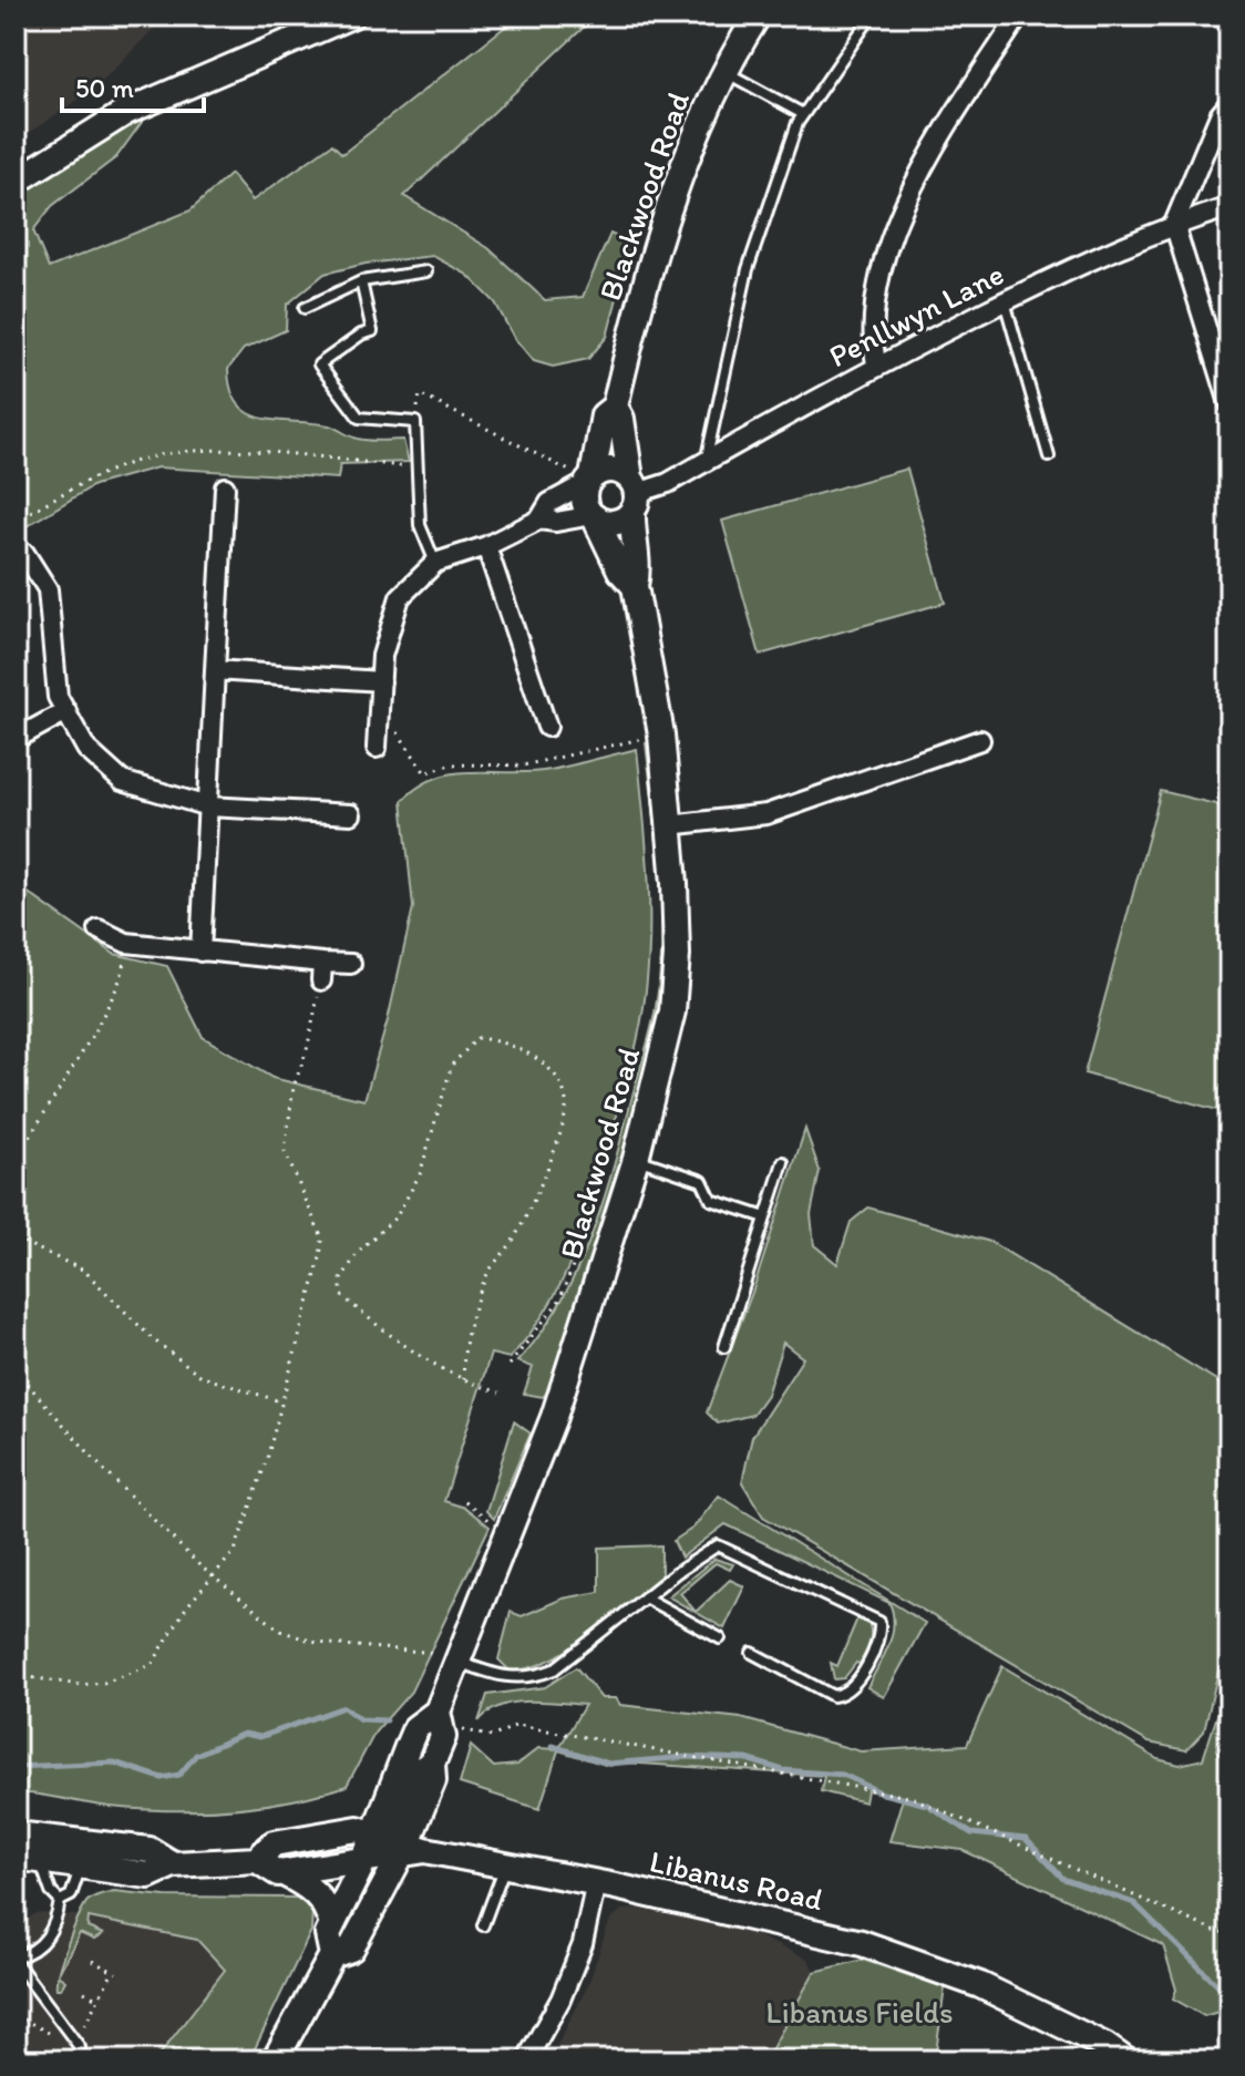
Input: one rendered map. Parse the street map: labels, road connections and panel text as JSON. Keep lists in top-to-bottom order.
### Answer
{
  "streets": {
    "main road": ["Blackwood Road", "Libanus Road"],
    "street": ["Penllwyn Lane"]
  },
  "crossings": [
    ["Blackwood Road", "Penllwyn Lane"],
    ["Blackwood Road", "Libanus Road"]
  ],
  "parks": ["Libanus Fields"],
  "scale_bar": "50 m"
}
